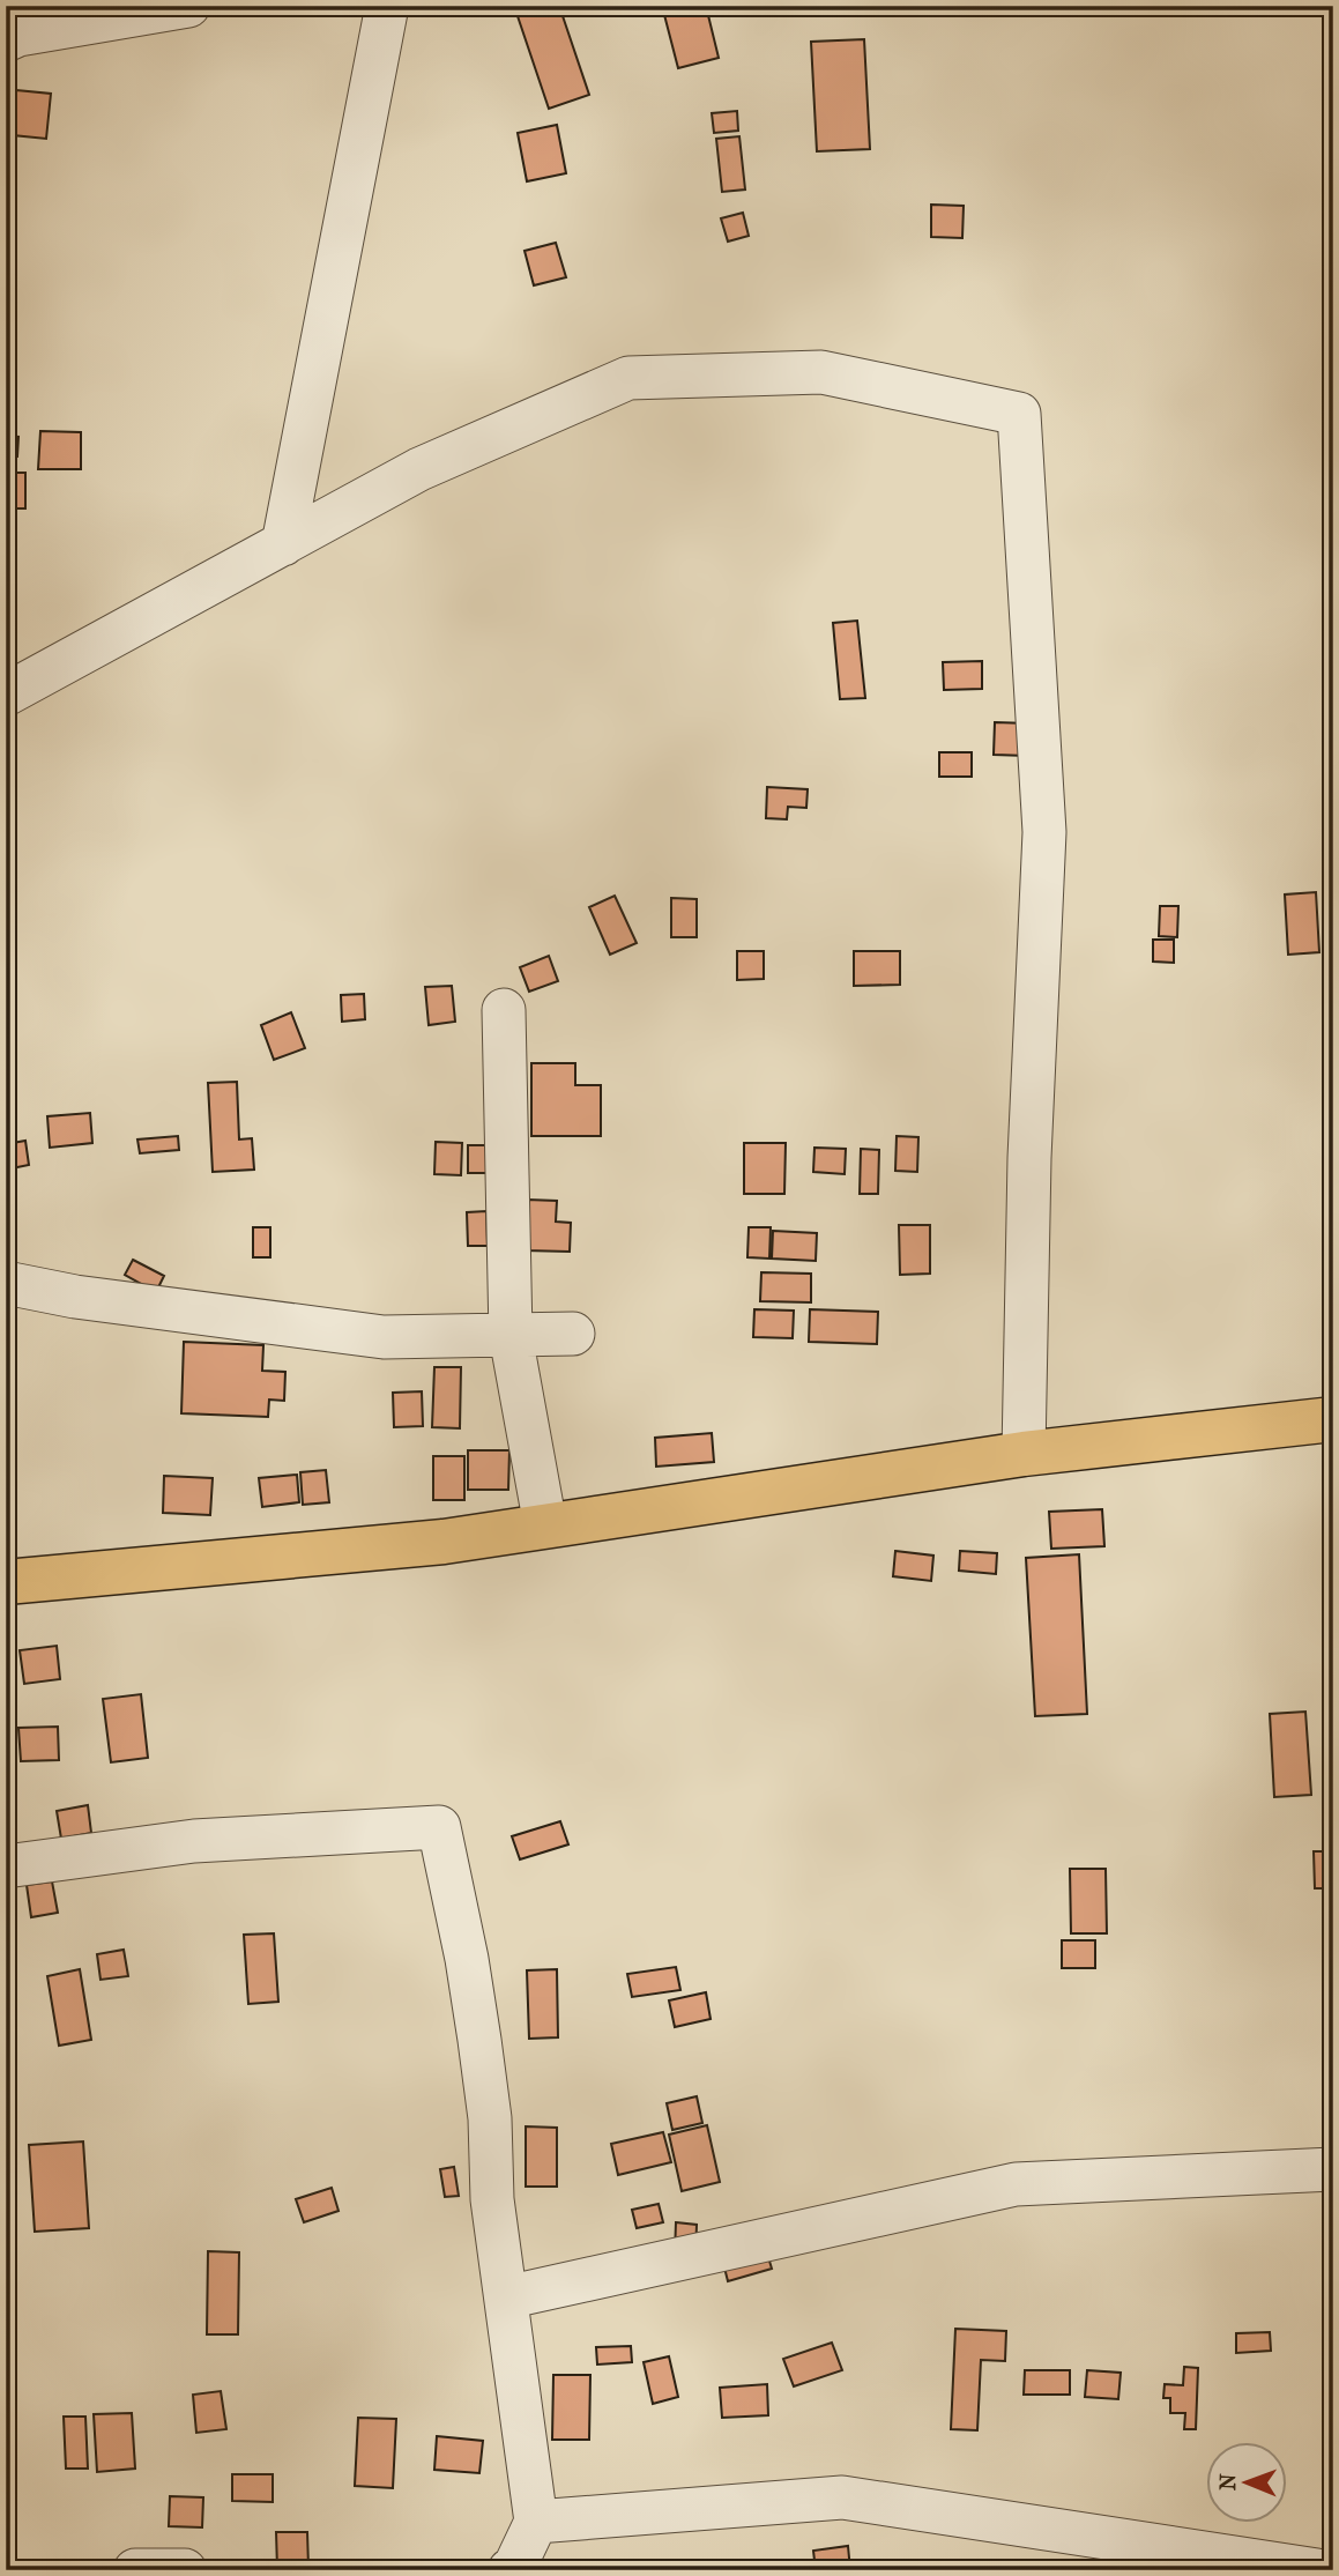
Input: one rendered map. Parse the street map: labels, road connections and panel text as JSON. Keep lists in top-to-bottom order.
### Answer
{
  "north": "left"
}
